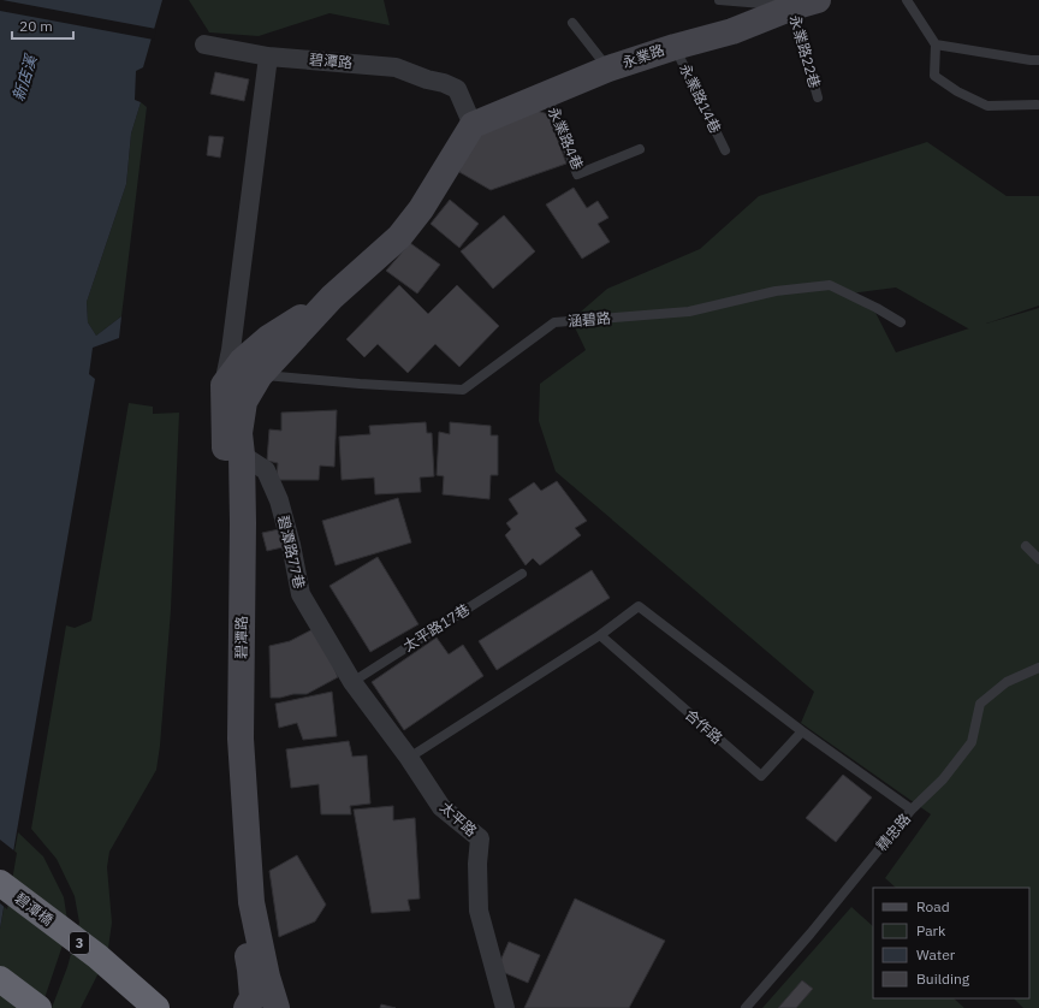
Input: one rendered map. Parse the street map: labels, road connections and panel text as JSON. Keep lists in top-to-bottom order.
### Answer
{
  "streets": {
    "highway": ["碧潭橋", "3"],
    "street": [
      "永業路",
      "碧潭路",
      "碧潭路77巷",
      "太平路"
    ],
    "lane": [
      "永業路22巷",
      "永業路14巷",
      "永業路4巷",
      "涵碧路",
      "太平路17巷",
      "合作路",
      "精忠路"
    ]
  },
  "crossings": [
    ["永業路22巷", "永業路"],
    ["永業路", "碧潭路"],
    ["永業路", "永業路14巷"],
    ["永業路", "永業路4巷"],
    ["碧潭路", "涵碧路"],
    ["碧潭路", "碧潭路77巷"],
    ["碧潭路77巷", "太平路17巷"],
    ["碧潭路77巷", "太平路"],
    ["太平路17巷", "太平路"]
  ],
  "water": ["新店溪"],
  "legend": [
    "Road",
    "Park",
    "Water",
    "Building"
  ],
  "scale_bar": "20 m"
}
